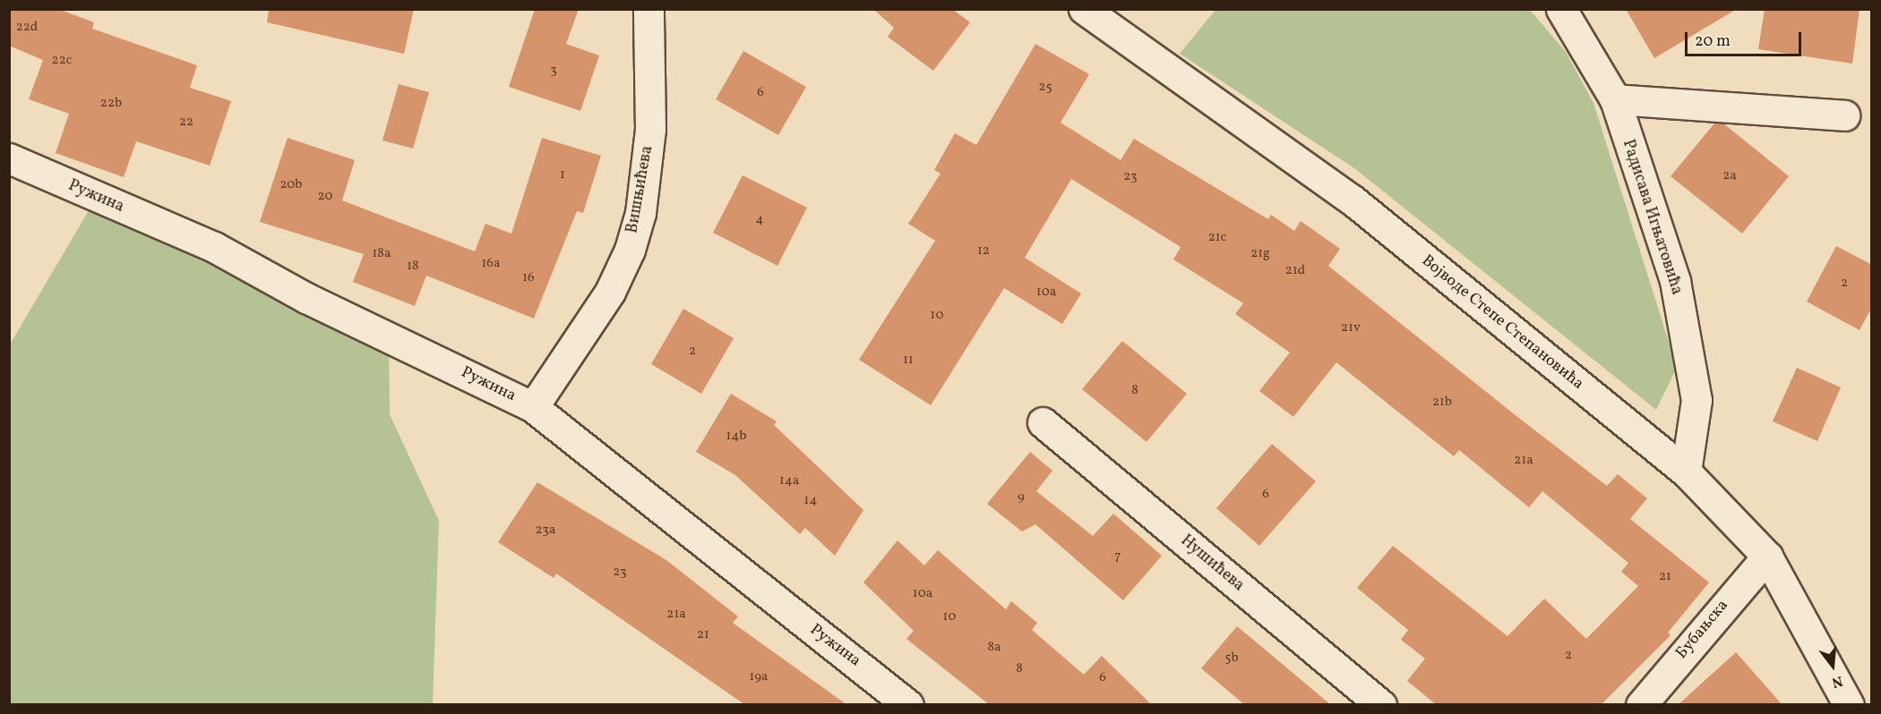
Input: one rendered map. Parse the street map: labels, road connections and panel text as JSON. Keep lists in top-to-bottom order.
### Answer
{
  "streets": {
    "street": [
      "Вишњићева",
      "Ружина",
      "Радисава Игњатовића",
      "Војводе Степе Степановића",
      "Нушићева",
      "Бубањска"
    ]
  },
  "crossings": [
    ["Вишњићева", "Ружина"],
    ["Радисава Игњатовића", "Војводе Степе Степановића"],
    ["Војводе Степе Степановића", "Бубањска"]
  ],
  "house_numbers": [
    "22d",
    "22c",
    "3",
    "25",
    "6",
    "22b",
    "22",
    "1",
    "2a",
    "23",
    "20b",
    "20",
    "4",
    "21c",
    "12",
    "18a",
    "21g",
    "16a",
    "18",
    "21d",
    "16",
    "2",
    "10a",
    "10",
    "21v",
    "2",
    "11",
    "8",
    "21b",
    "14b",
    "21a",
    "14a",
    "6",
    "9",
    "14",
    "23a",
    "7",
    "23",
    "21",
    "10a",
    "21a",
    "10",
    "21",
    "8a",
    "2",
    "5b",
    "8",
    "19a",
    "6"
  ],
  "scale_bar": "20 m",
  "north": "bottom"
}
